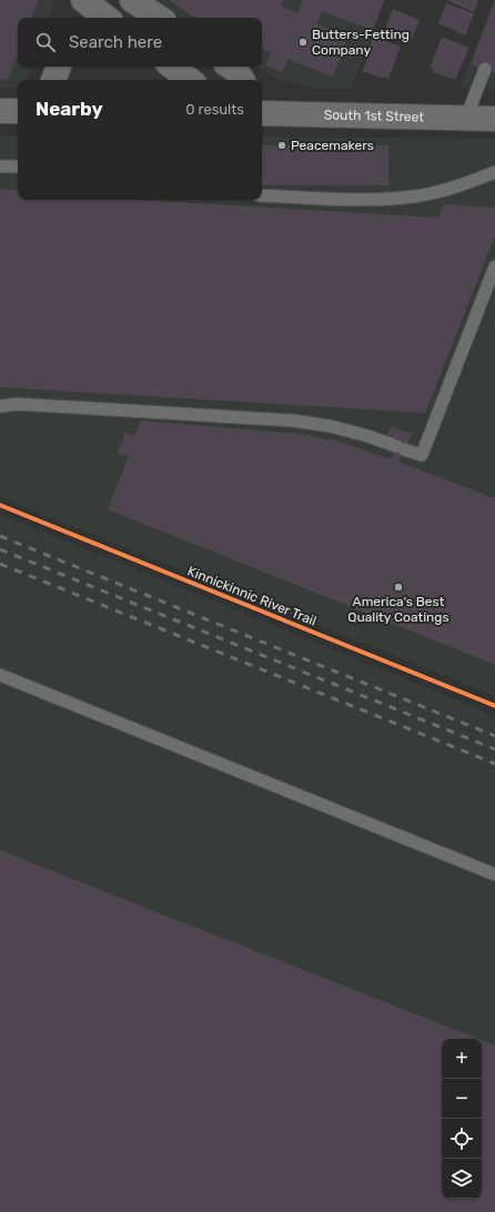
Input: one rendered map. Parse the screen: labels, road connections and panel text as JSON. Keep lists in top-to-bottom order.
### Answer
{
  "streets": {
    "main road": ["South 1st Street"],
    "cycle path": ["Kinnickinnic River Trail"]
  },
  "places": ["Butters-Fetting Company", "Peacemakers", "America's Best Quality Coatings"],
  "page": {
    "search": "Search here",
    "heading": ["Nearby", "0 results"],
    "map_buttons": ["+", "−"]
  }
}
